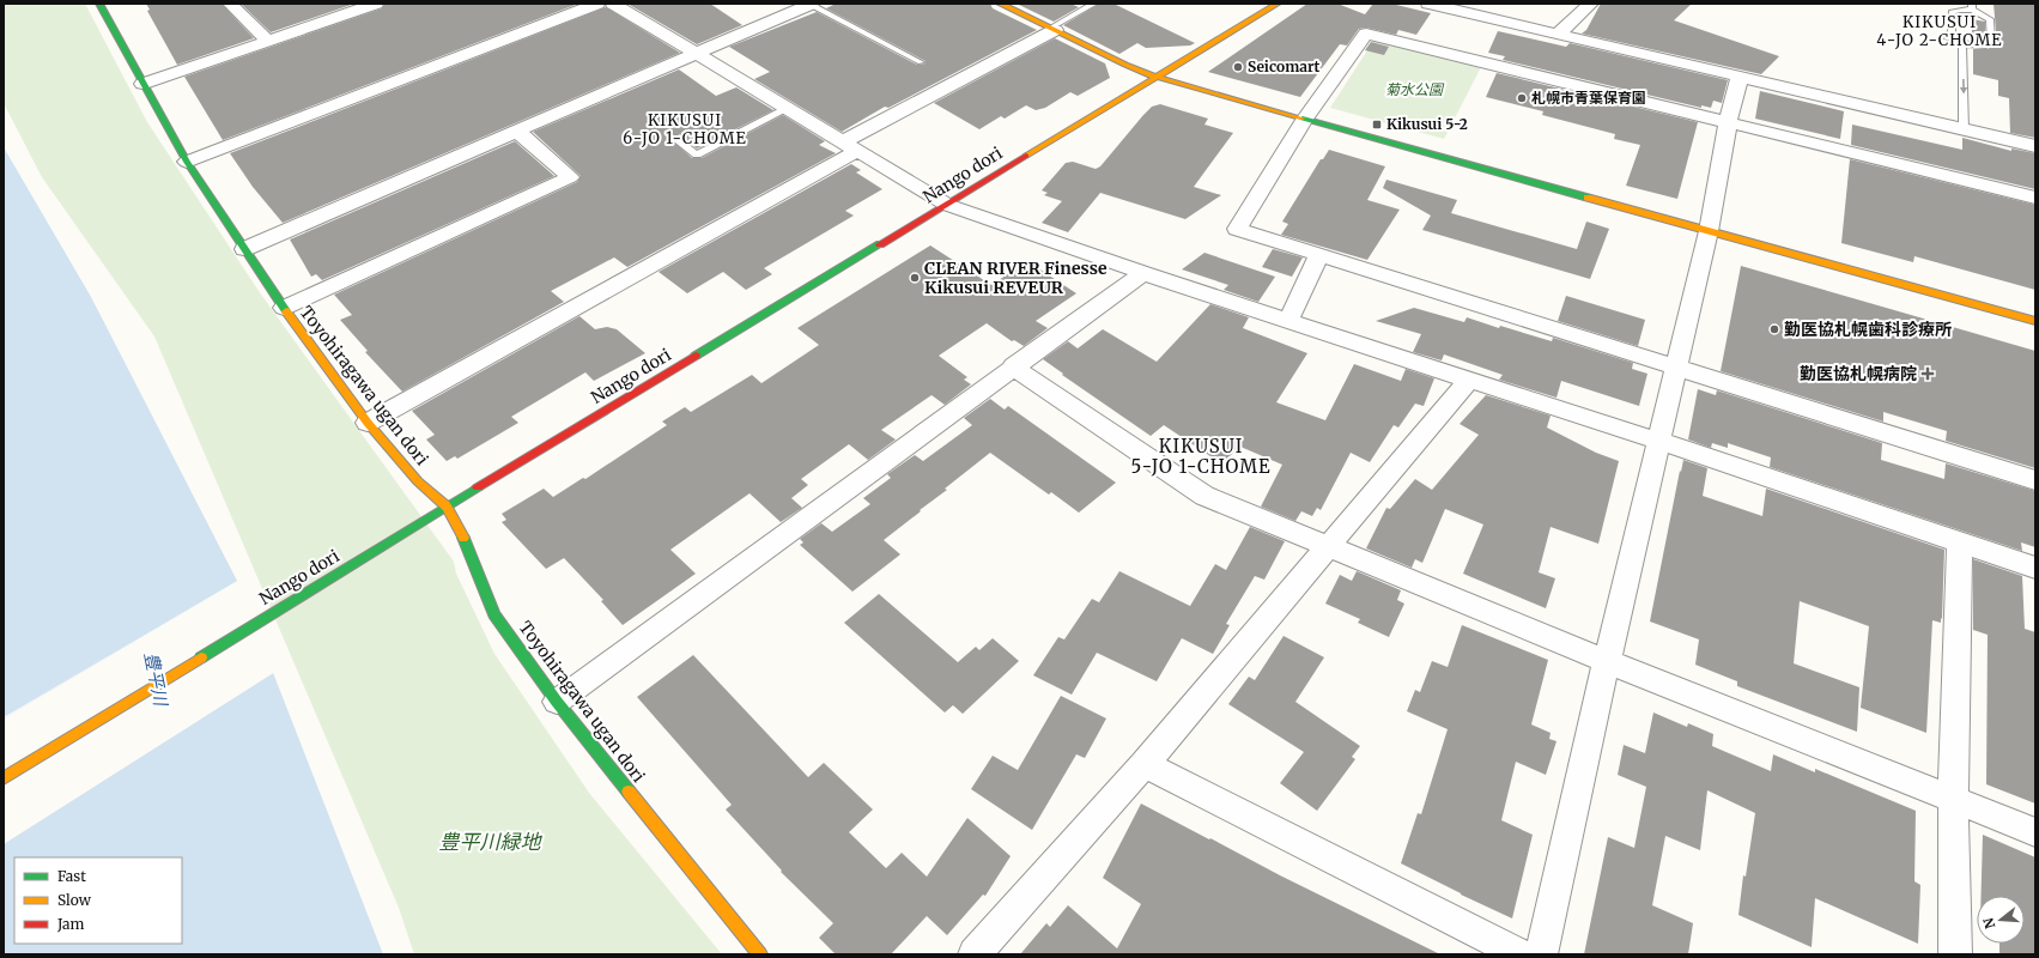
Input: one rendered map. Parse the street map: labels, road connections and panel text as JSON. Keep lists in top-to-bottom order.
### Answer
{
  "streets": {
    "street": ["Nango dori", "Toyohiragawa ugan dori"]
  },
  "crossings": [
    ["Nango dori", "Toyohiragawa ugan dori"]
  ],
  "districts": ["KIKUSUI 4-JO 2-CHOME", "KIKUSUI 6-JO 1-CHOME", "KIKUSUI 5-JO 1-CHOME"],
  "water": ["豊平川"],
  "parks": ["菊水公園", "豊平川緑地"],
  "places": {
    "other": [
      "Seicomart",
      "札幌市青葉保育園",
      "CLEAN RIVER Finesse Kikusui REVEUR",
      "勤医協札幌歯科診療所"
    ],
    "transit": ["Kikusui 5-2"],
    "health": ["勤医協札幌病院"]
  },
  "legend": ["Fast", "Slow", "Jam"],
  "north": "left"
}
